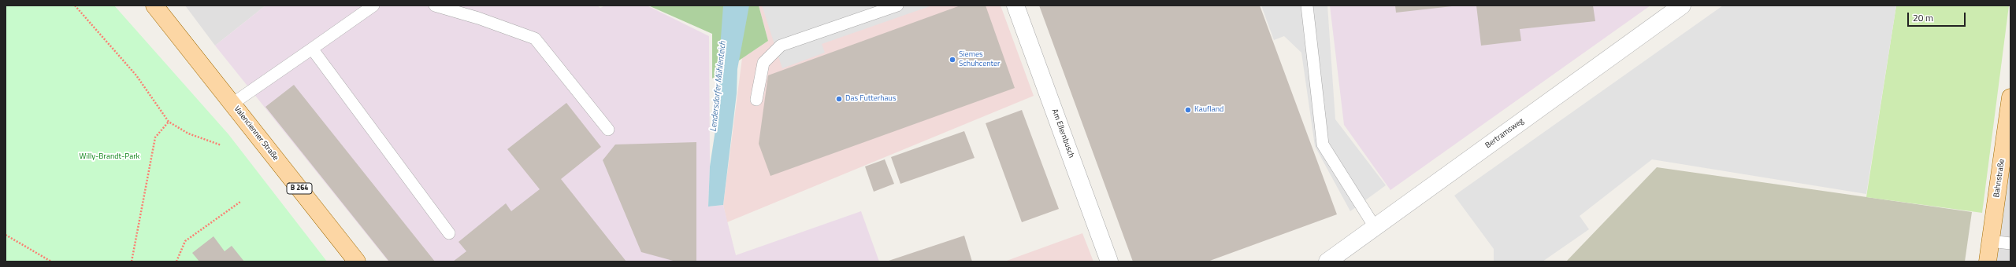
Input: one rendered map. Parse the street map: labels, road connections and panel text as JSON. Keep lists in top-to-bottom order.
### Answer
{
  "streets": {
    "main road": ["Valencienner Straße", "Bahnstraße", "B 264"],
    "street": ["Am Ellernbusch", "Bertramsweg"]
  },
  "water": ["Lendersdorfer Mühlenteich"],
  "parks": ["Willy-Brandt-Park"],
  "places": ["Siemes Schuhcenter", "Das Futterhaus", "Kaufland"],
  "scale_bar": "20 m"
}
